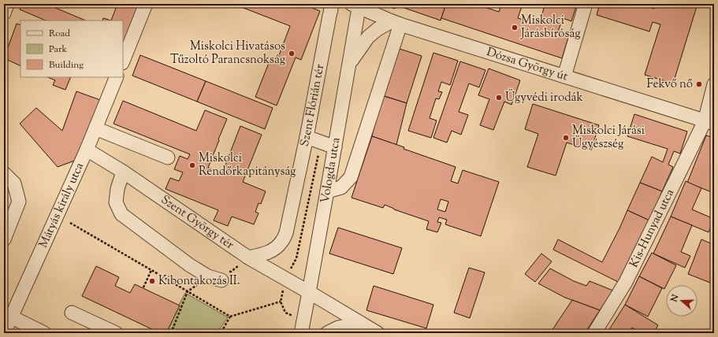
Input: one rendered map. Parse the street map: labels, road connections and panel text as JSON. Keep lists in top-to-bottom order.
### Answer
{
  "streets": {
    "street": [
      "Dózsa György út",
      "Szent Flórián tér",
      "Vologda utca",
      "Mátyás király utca",
      "Szent György tér",
      "Kis-Hunyad utca"
    ]
  },
  "crossings": [
    ["Dózsa György út", "Vologda utca"],
    ["Dózsa György út", "Kis-Hunyad utca"],
    ["Szent Flórián tér", "Szent György tér"],
    ["Vologda utca", "Szent György tér"],
    ["Mátyás király utca", "Szent György tér"]
  ],
  "places": [
    "Miskolci Járásbíróság",
    "Miskolci Hivatásos Tűzoltó Parancsnokság",
    "Fekvő nő",
    "Ügyvédi irodák",
    "Miskolci Járási Ügyészség",
    "Miskolci Rendőrkapitányság",
    "Kibontakozás II."
  ],
  "legend": ["Road", "Park", "Building"],
  "north": "left"
}
